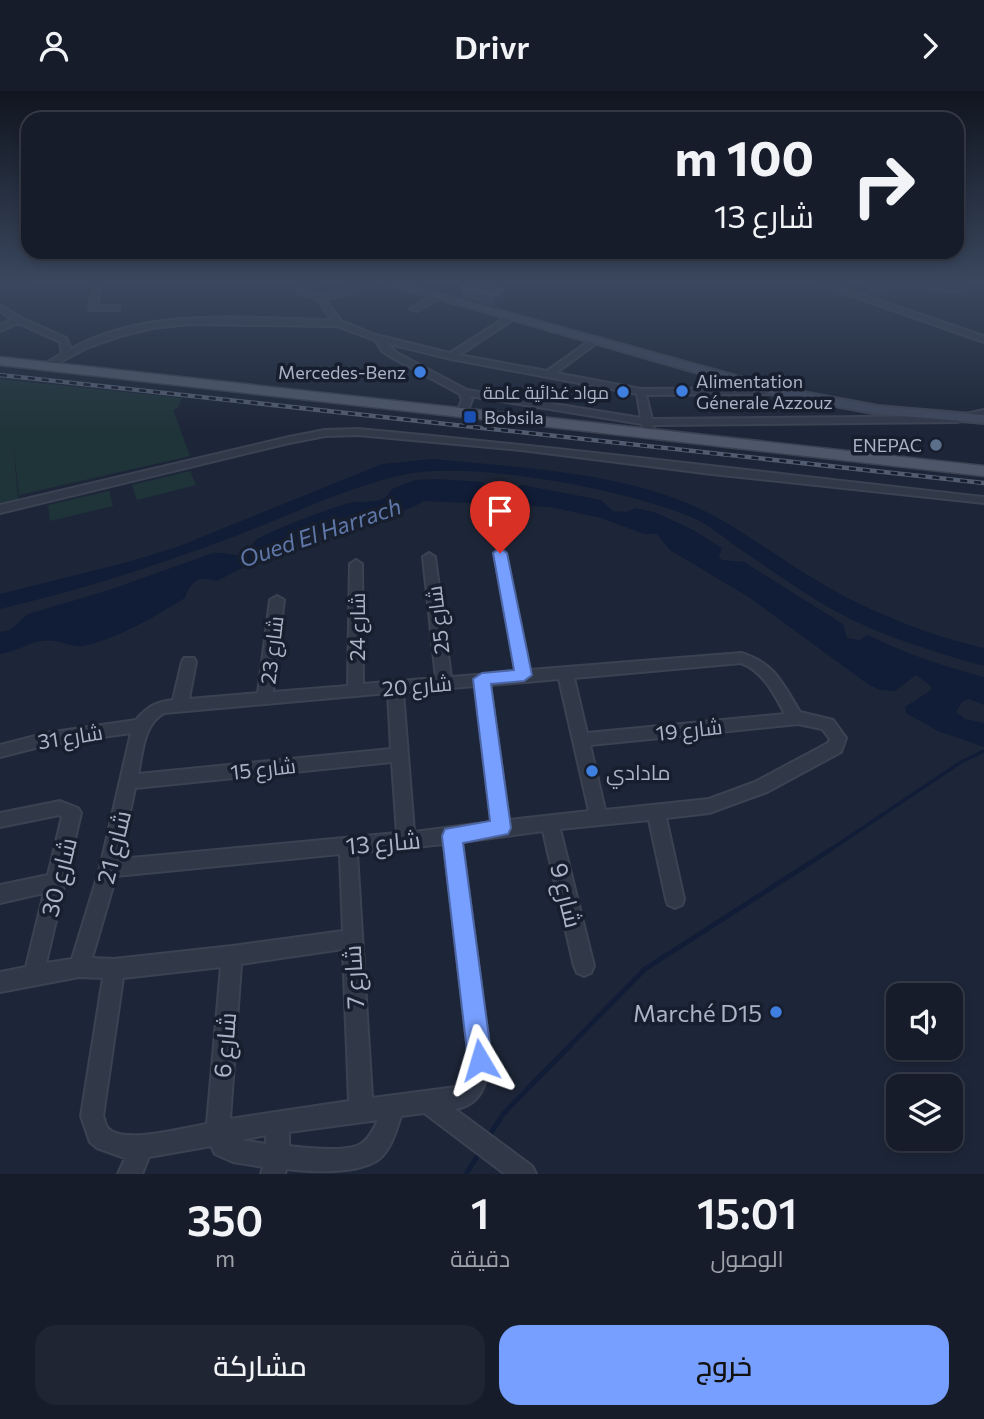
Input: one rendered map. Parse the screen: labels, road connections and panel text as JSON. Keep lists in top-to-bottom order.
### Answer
{
  "streets": {
    "street": [
      "شارع 25",
      "شارع 24",
      "شارع 23",
      "شارع 20",
      "شارع 19",
      "شارع 31",
      "شارع 15",
      "شارع 13",
      "شارع 21",
      "شارع 30",
      "شارع 9",
      "شارع 7",
      "شارع 6"
    ]
  },
  "crossings": [
    ["شارع 25", "شارع 20"],
    ["شارع 24", "شارع 20"],
    ["شارع 23", "شارع 20"],
    ["شارع 20", "شارع 19"],
    ["شارع 20", "شارع 31"],
    ["شارع 20", "شارع 21"],
    ["شارع 19", "شارع 13"],
    ["شارع 31", "شارع 21"],
    ["شارع 15", "شارع 21"],
    ["شارع 13", "شارع 21"],
    ["شارع 13", "شارع 9"],
    ["شارع 13", "شارع 7"]
  ],
  "water": ["Oued El Harrach"],
  "places": {
    "other": [
      "Mercedes-Benz",
      "Alimentation Génerale Azzouz",
      "مواد غذائية عامة",
      "ENEPAC",
      "مادادي",
      "Marché D15"
    ],
    "transit": ["Bobsila"]
  },
  "page": {
    "header": "Drivr",
    "turn": ["100 m", "شارع 13"],
    "eta": [
      "15:01",
      "الوصول",
      "1",
      "دقيقة",
      "350",
      "m"
    ],
    "buttons": ["خروج", "مشاركة"]
  }
}
